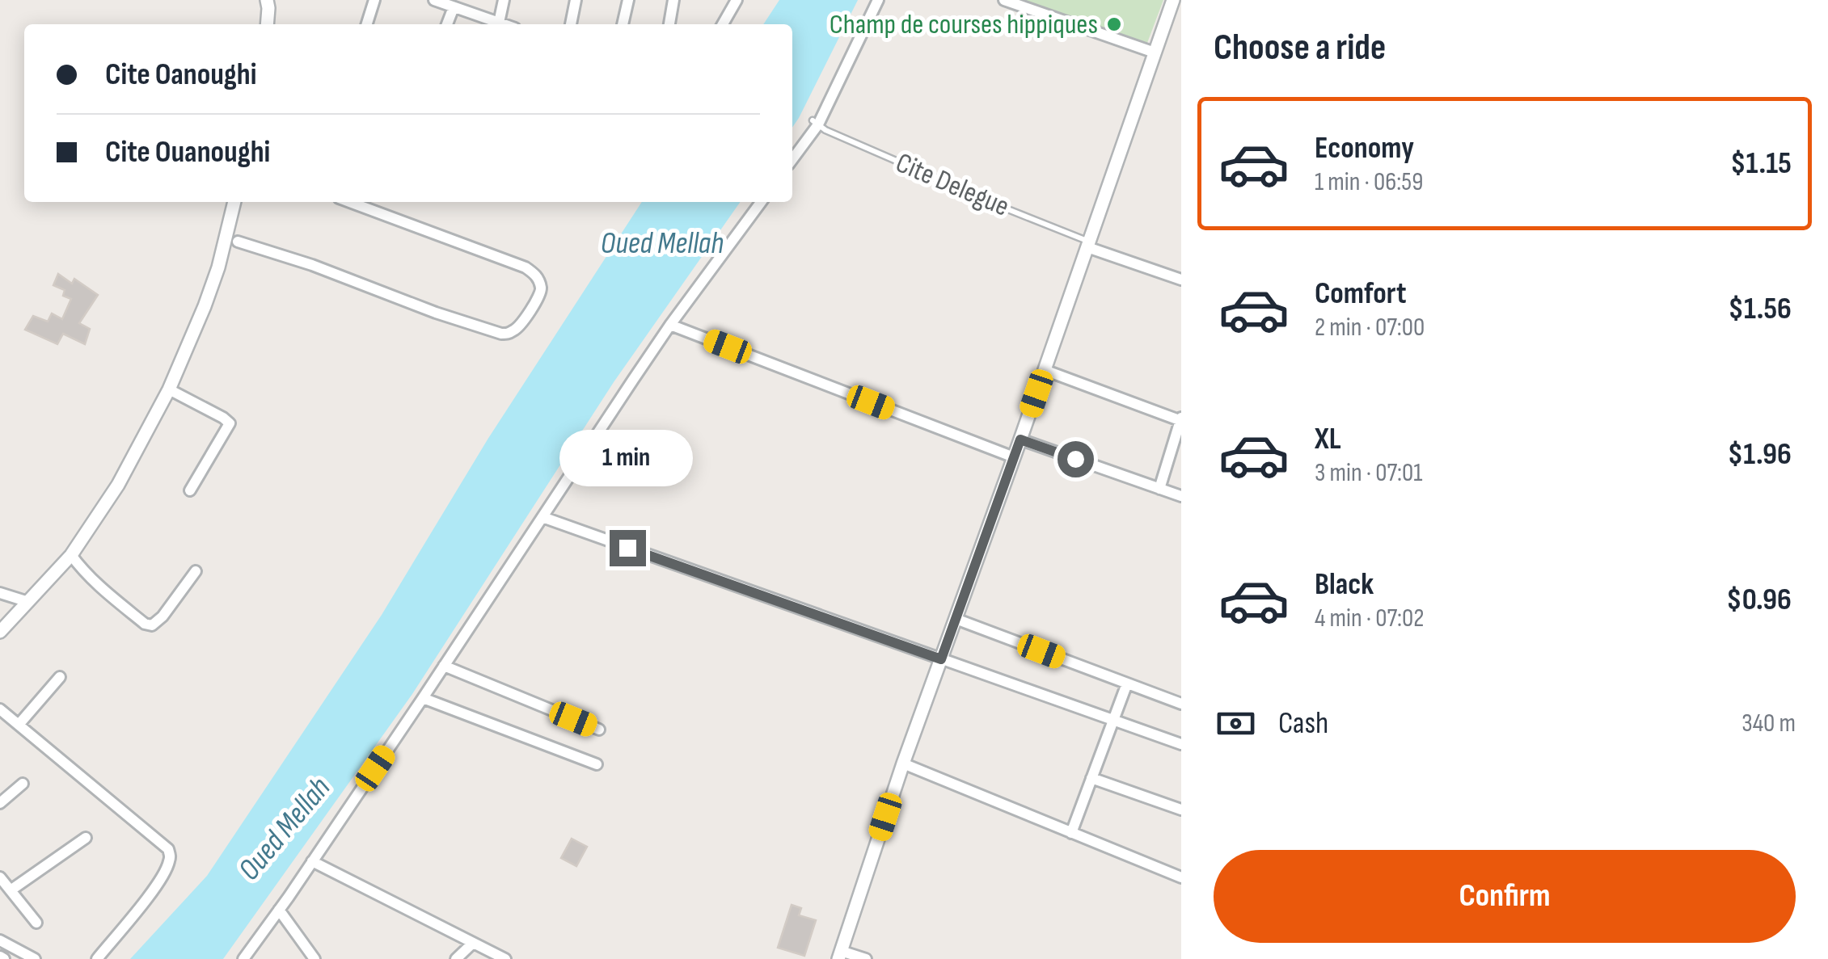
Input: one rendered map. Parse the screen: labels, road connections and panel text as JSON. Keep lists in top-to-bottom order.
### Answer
{
  "streets": {
    "street": ["Cite Delegue"]
  },
  "water": ["Oued Mellah"],
  "places": ["Champ de courses hippiques"],
  "page": {
    "heading": "Choose a ride",
    "banner": ["Cite Oanoughi", "Cite Ouanoughi"],
    "list": [
      {
        "name": "Economy",
        "note": "1 min · 06:59",
        "value": "$1.15"
      },
      {
        "name": "Comfort",
        "note": "2 min · 07:00",
        "value": "$1.56"
      },
      {
        "name": "XL",
        "note": "3 min · 07:01",
        "value": "$1.96"
      },
      {
        "name": "Black",
        "note": "4 min · 07:02",
        "value": "$0.96"
      }
    ],
    "bubble": "1 min",
    "pay": ["Cash", "340 m"],
    "buttons": "Confirm"
  }
}
